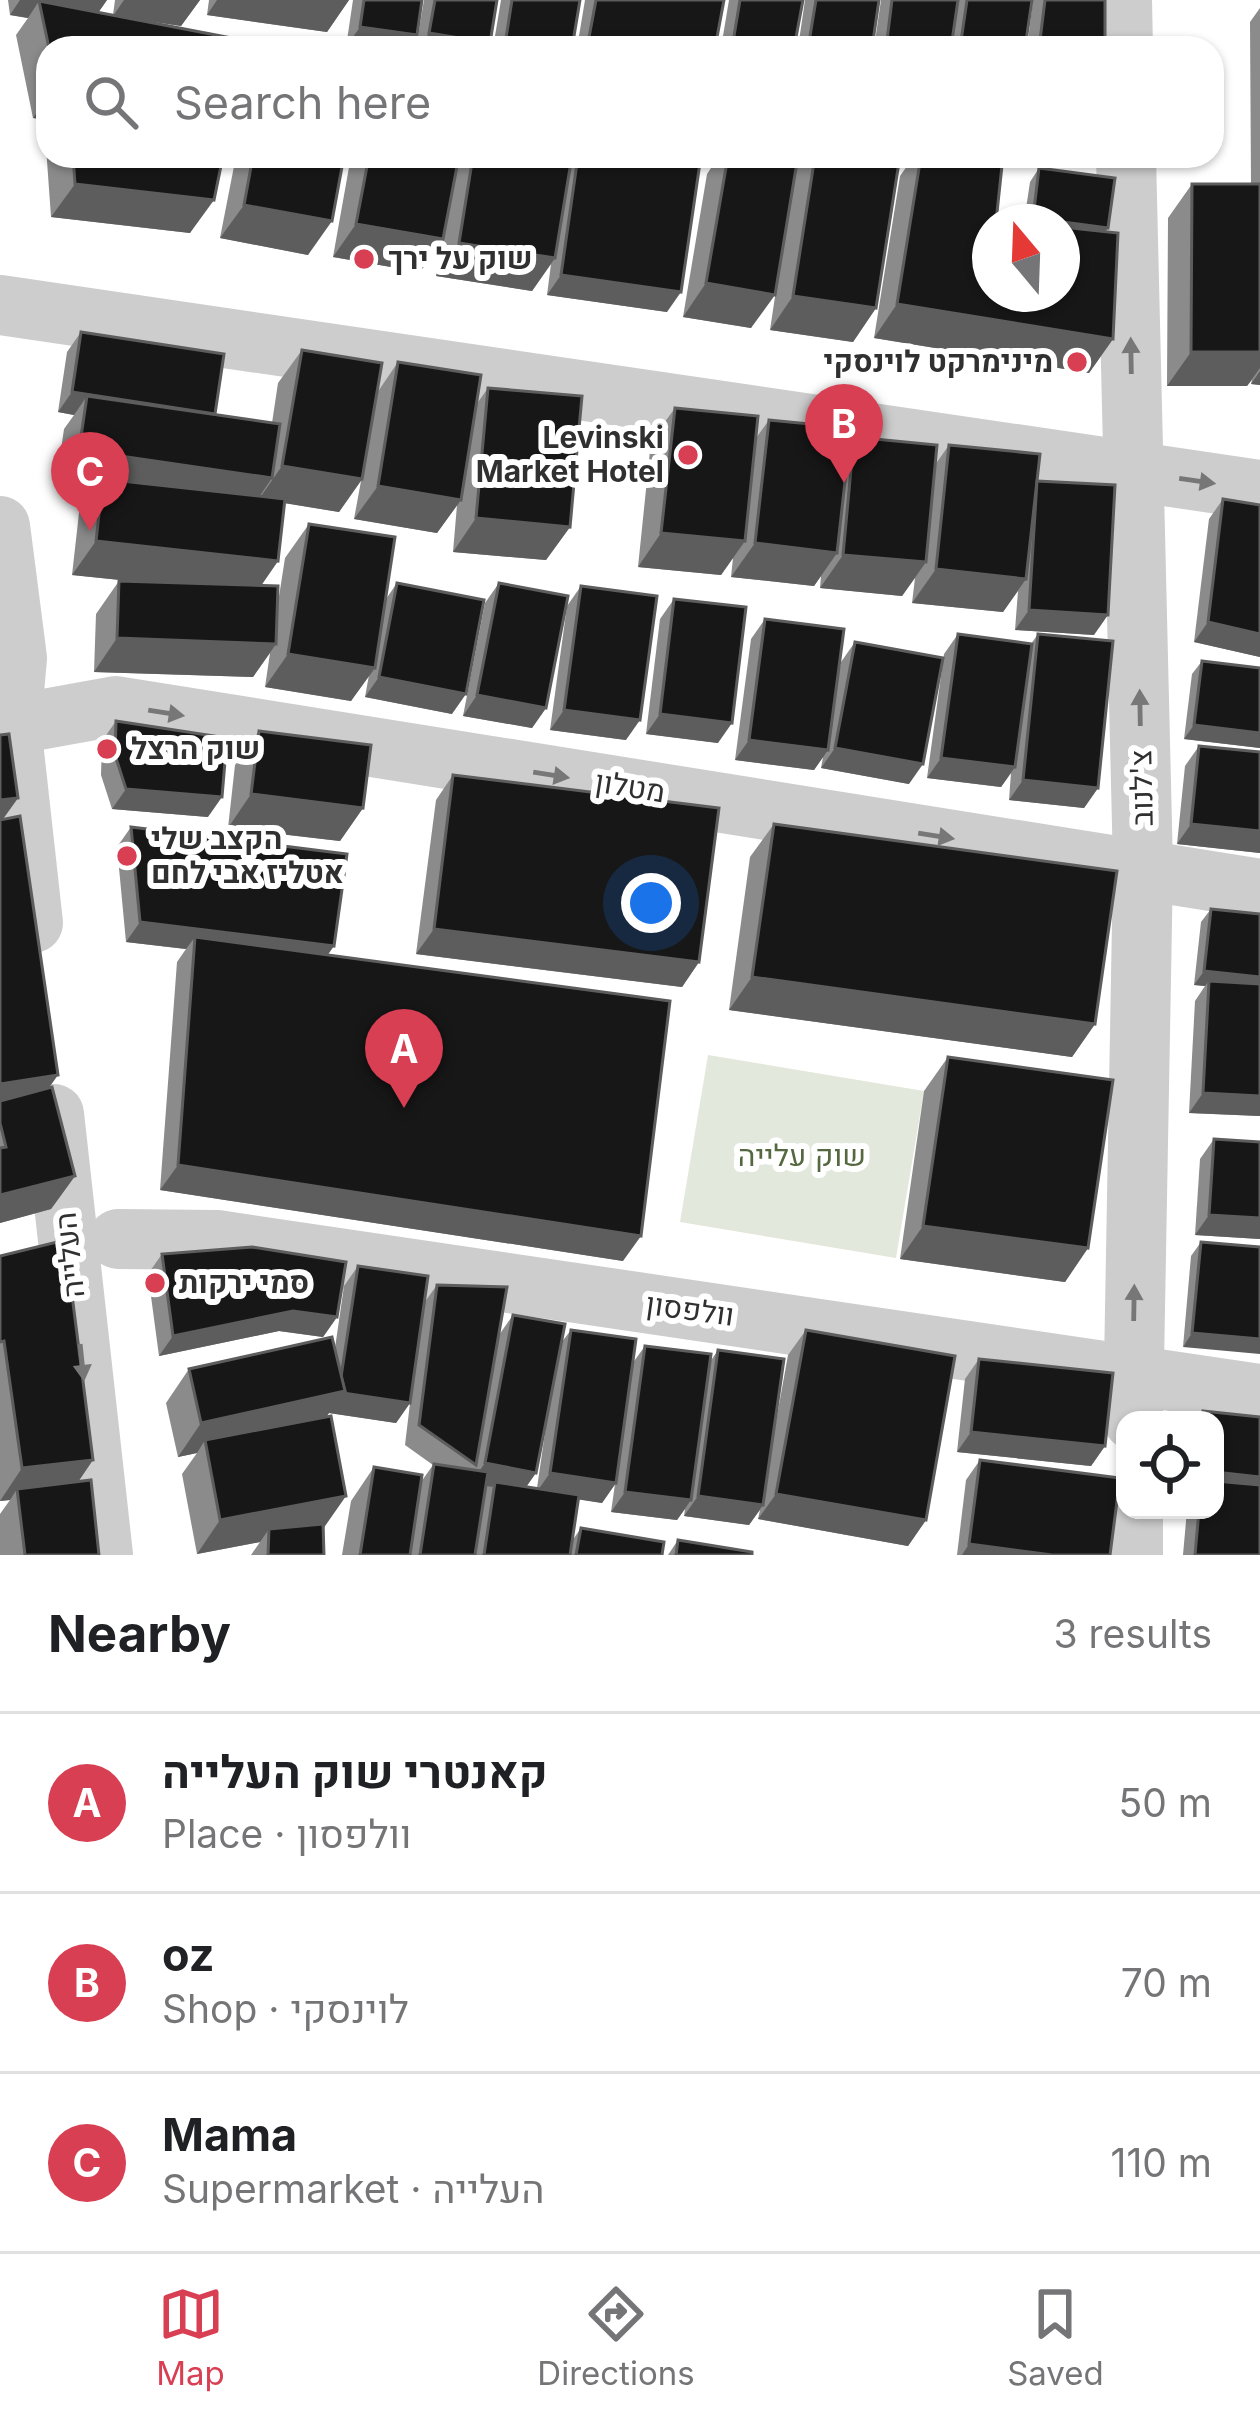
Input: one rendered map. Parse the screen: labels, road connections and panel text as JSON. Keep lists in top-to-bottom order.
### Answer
{
  "streets": {
    "street": [
      "מטלון",
      "צ'לנוב",
      "העלייה",
      "וולפסון"
    ]
  },
  "crossings": [
    ["מטלון", "צ'לנוב"],
    ["צ'לנוב", "וולפסון"],
    ["העלייה", "וולפסון"]
  ],
  "one_way": ["צ'לנוב", "העלייה"],
  "parks": ["שוק עלייה"],
  "places": [
    "שוק על ירך",
    "מינימרקט לוינסקי",
    "Levinski Market Hotel",
    "שוק הרצל",
    "הקצב שלי אטליז אבי לחם",
    "סמי ירקות"
  ],
  "north": "top",
  "page": {
    "search": "Search here",
    "pins": ["B", "C", "A"],
    "heading": ["Nearby", "3 results"],
    "list": [
      {
        "mark": "A",
        "name": "קאנטרי שוק העלייה",
        "note": "Place · וולפסון",
        "value": "50 m"
      },
      {
        "mark": "B",
        "name": "oz",
        "note": "Shop · לוינסקי",
        "value": "70 m"
      },
      {
        "mark": "C",
        "name": "Mama",
        "note": "Supermarket · העלייה",
        "value": "110 m"
      }
    ],
    "nav": ["Map", "Directions", "Saved"]
  }
}
